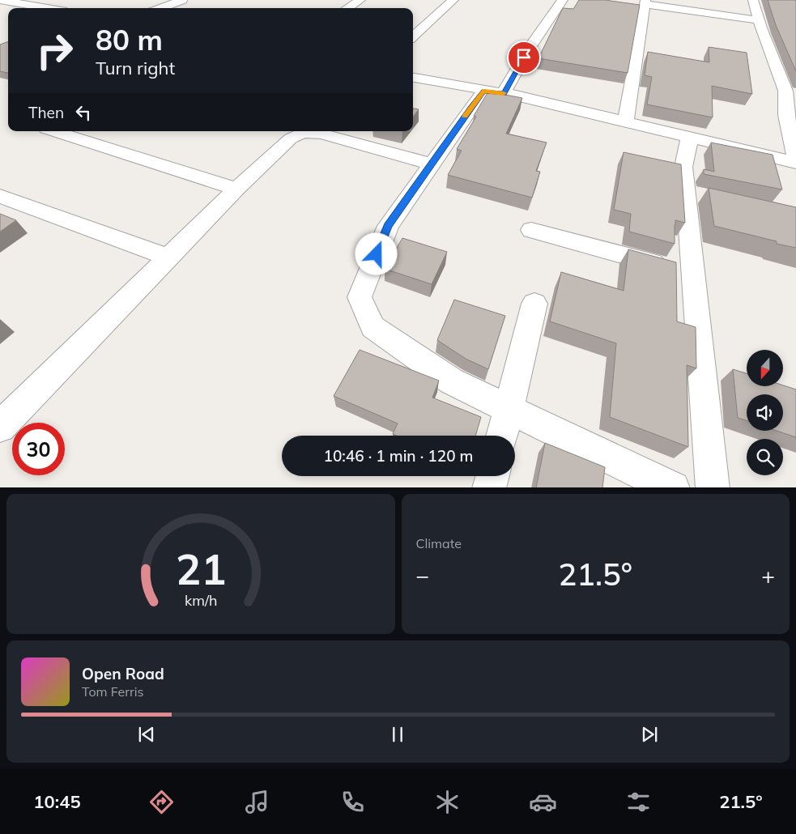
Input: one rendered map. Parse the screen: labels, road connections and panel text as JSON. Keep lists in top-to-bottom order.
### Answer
{
  "north": "bottom",
  "page": {
    "turn": ["80 m", "Turn right"],
    "then": "Then",
    "limit": "30",
    "trip": "10:46 · 1 min · 120 m",
    "tile": "Climate",
    "heat": ["−", "21.5°", "+"],
    "song": ["Open Road", "Tom Ferris"],
    "tabs": ["10:45", "21.5°"],
    "gauge": ["21", "km/h"]
  }
}
